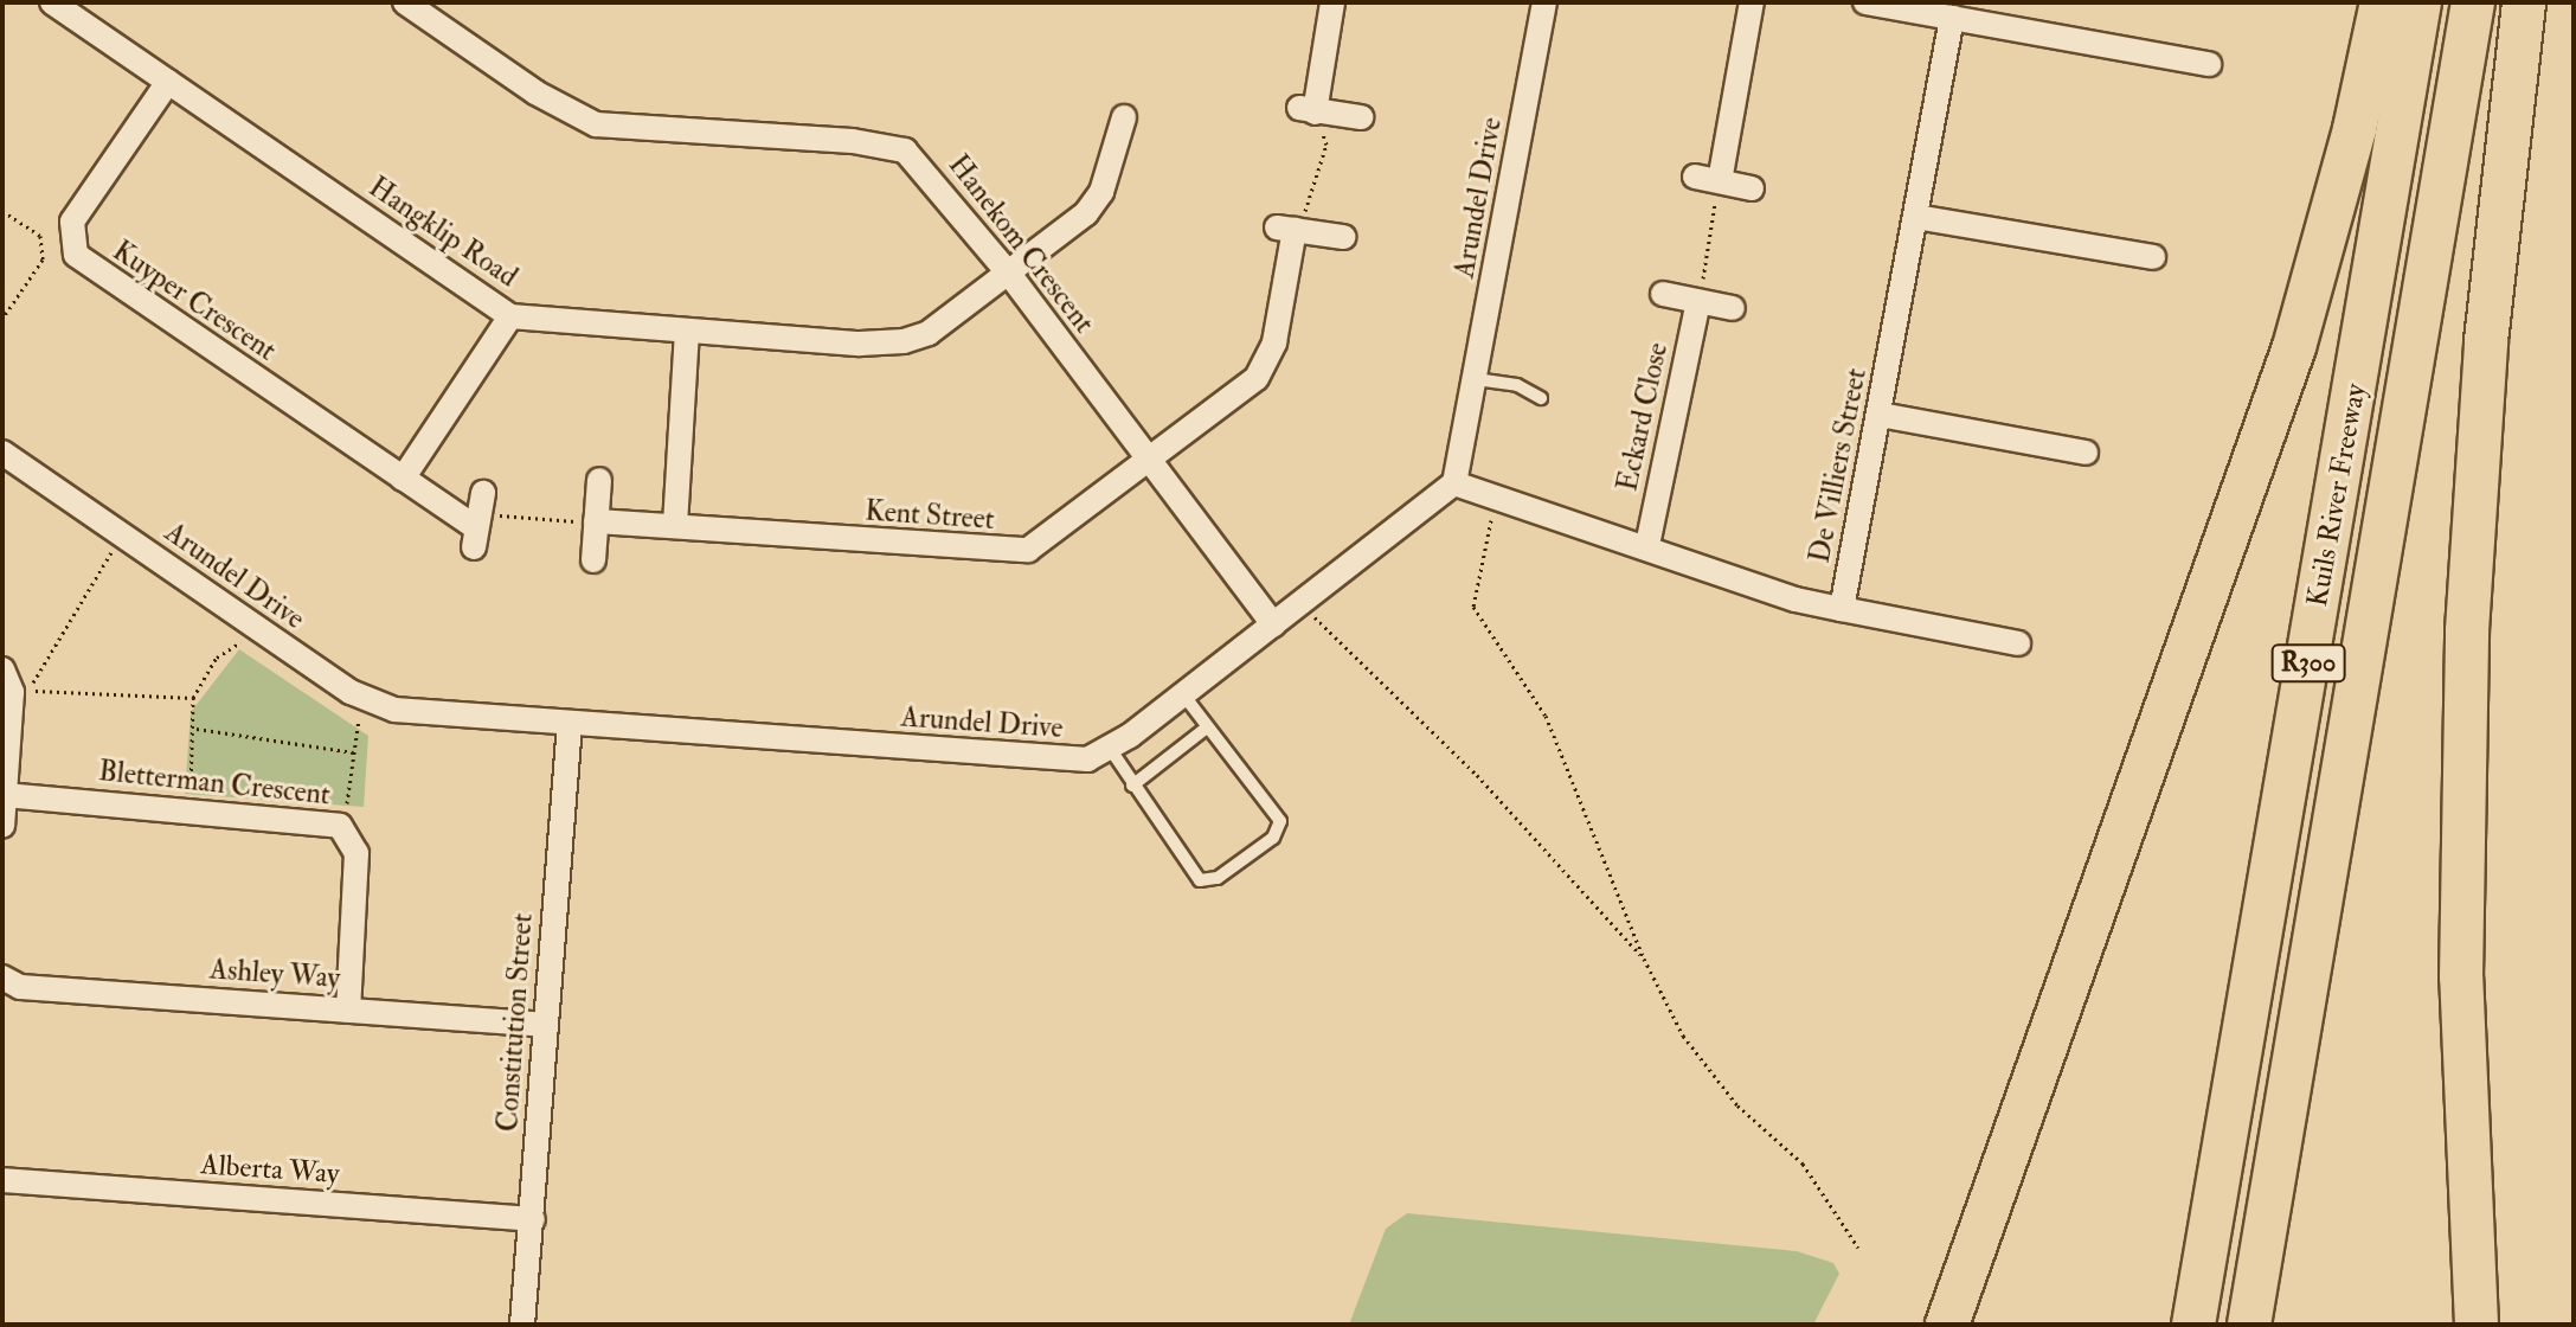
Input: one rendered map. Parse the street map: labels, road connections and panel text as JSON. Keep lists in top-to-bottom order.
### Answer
{
  "streets": {
    "highway": ["Kuils River Freeway", "R300"],
    "street": [
      "Arundel Drive",
      "Hangklip Road",
      "Hanekom Crescent",
      "Kuyper Crescent",
      "Eckard Close",
      "De Villiers Street",
      "Kent Street",
      "Bletterman Crescent",
      "Ashley Way",
      "Constitution Street",
      "Alberta Way"
    ]
  },
  "crossings": [
    ["Arundel Drive", "Hanekom Crescent"],
    ["Arundel Drive", "De Villiers Street"],
    ["Arundel Drive", "Constitution Street"],
    ["Hangklip Road", "Hanekom Crescent"],
    ["Hangklip Road", "Kuyper Crescent"],
    ["Hanekom Crescent", "Kent Street"],
    ["Eckard Close", "De Villiers Street"],
    ["Bletterman Crescent", "Ashley Way"],
    ["Ashley Way", "Constitution Street"],
    ["Constitution Street", "Alberta Way"]
  ]
}
